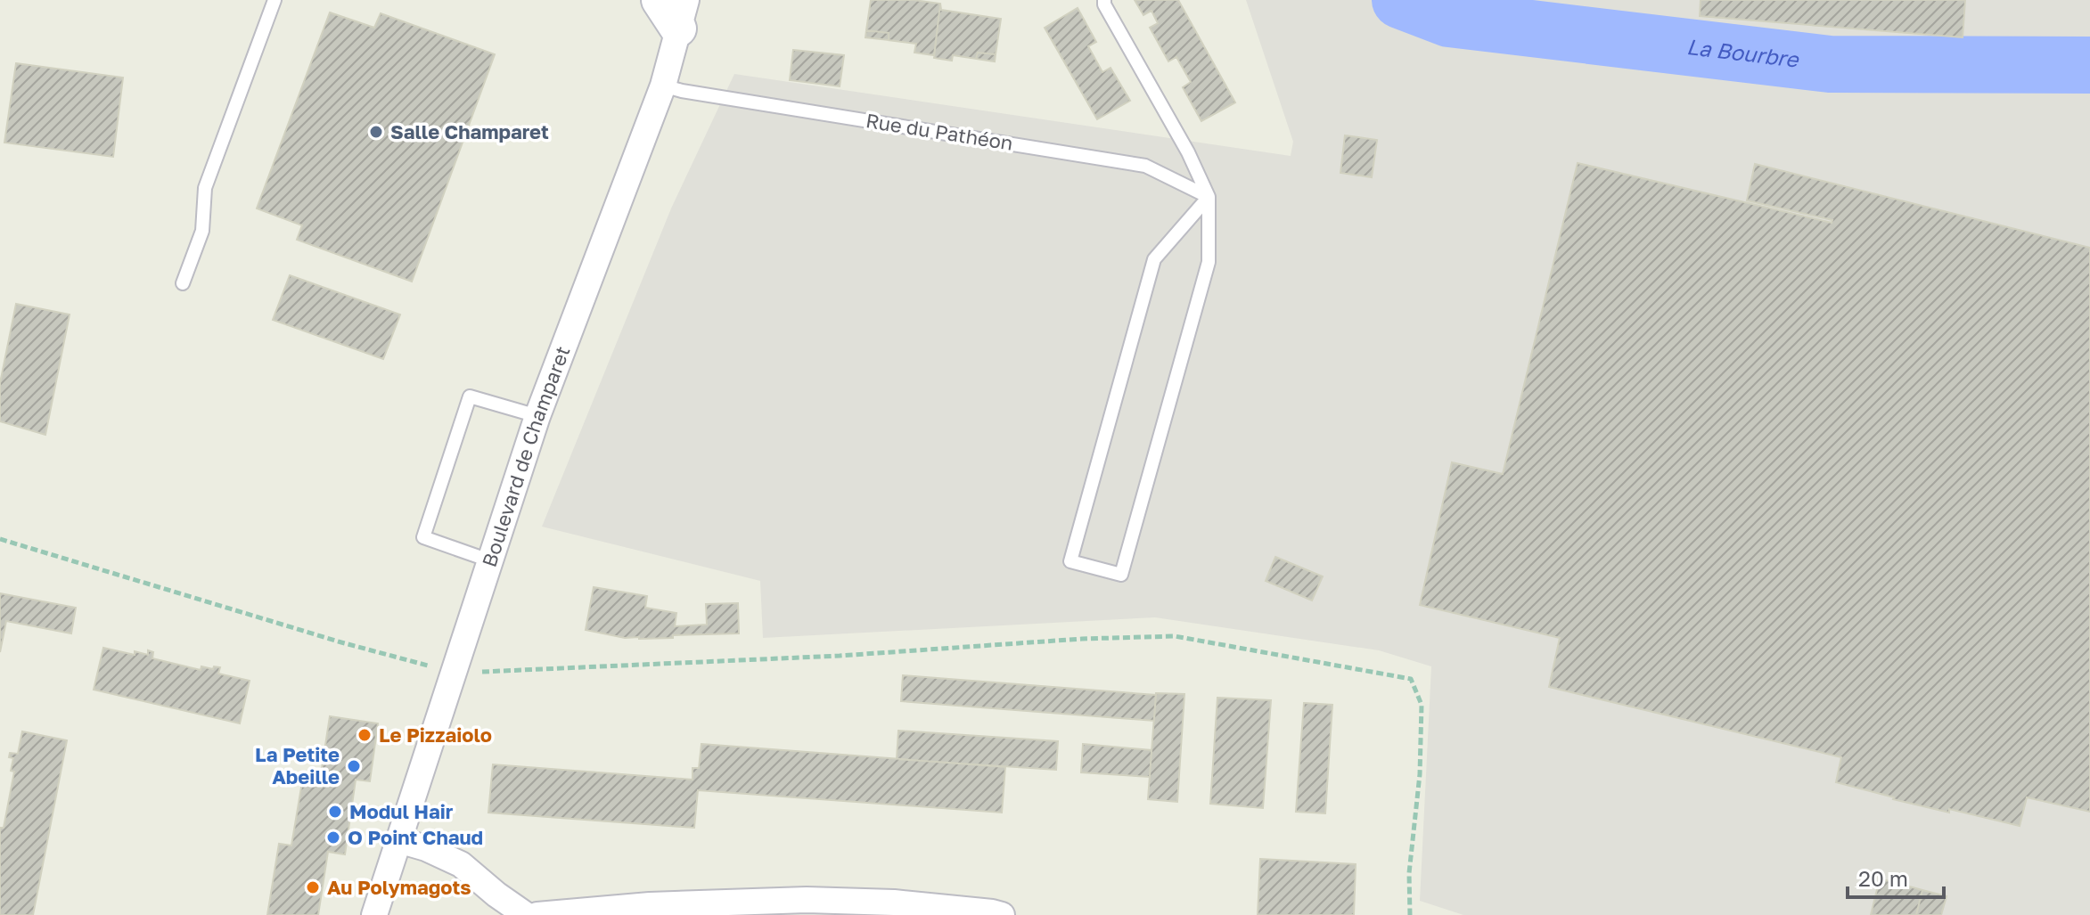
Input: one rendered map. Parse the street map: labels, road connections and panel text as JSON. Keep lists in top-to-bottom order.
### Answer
{
  "streets": {
    "street": ["Boulevard de Champaret"],
    "lane": ["Rue du Pathéon"]
  },
  "crossings": [
    ["Rue du Pathéon", "Boulevard de Champaret"]
  ],
  "water": ["La Bourbre"],
  "places": [
    "Salle Champaret",
    "Le Pizzaiolo",
    "La Petite Abeille",
    "Modul Hair",
    "O Point Chaud",
    "Au Polymagots"
  ],
  "scale_bar": "20 m"
}
